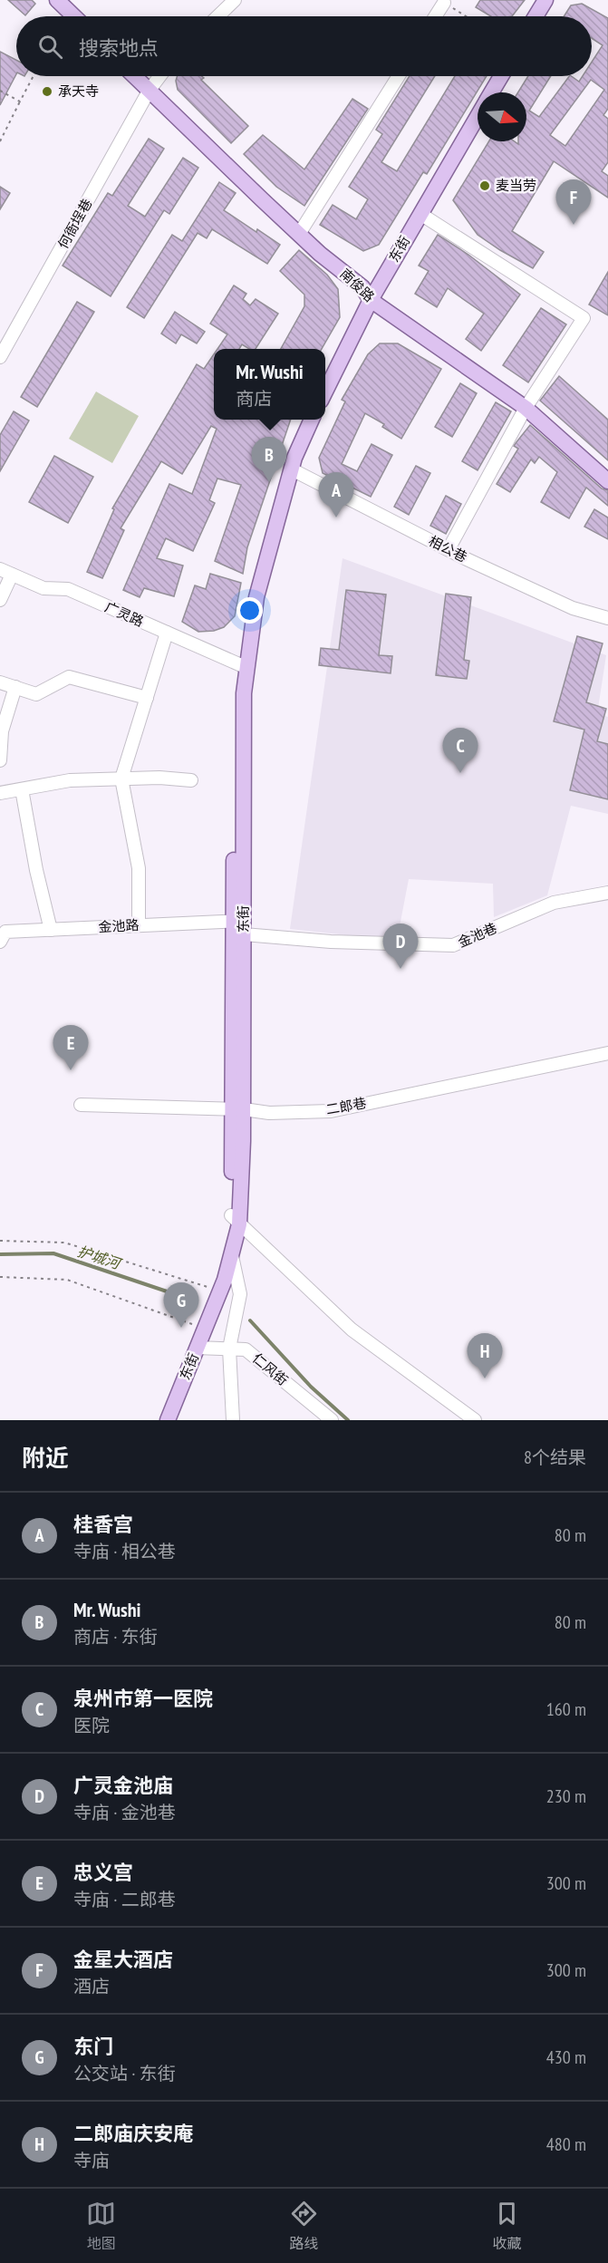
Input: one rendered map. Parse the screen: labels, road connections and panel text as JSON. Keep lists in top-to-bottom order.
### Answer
{
  "streets": {
    "main road": ["东街", "南俊路"],
    "street": [
      "何衙埕巷",
      "相公巷",
      "广灵路",
      "金池路",
      "金池巷",
      "二郎巷",
      "仁风街"
    ]
  },
  "crossings": [
    ["何衙埕巷", "南俊路"],
    ["东街", "南俊路"],
    ["东街", "相公巷"],
    ["东街", "广灵路"],
    ["东街", "金池路"],
    ["东街", "金池巷"],
    ["东街", "二郎巷"],
    ["东街", "仁风街"],
    ["金池路", "金池巷"]
  ],
  "water": ["护城河"],
  "places": ["承天寺", "麦当劳"],
  "north": "right",
  "page": {
    "search": "搜索地点",
    "pins": [
      "F",
      "B",
      "A",
      "C",
      "D",
      "E",
      "G",
      "H"
    ],
    "popup": ["Mr. Wushi", "商店"],
    "heading": ["附近", "8个结果"],
    "list": [
      {
        "mark": "A",
        "name": "桂香宫",
        "note": "寺庙 · 相公巷",
        "value": "80 m"
      },
      {
        "mark": "B",
        "name": "Mr. Wushi",
        "note": "商店 · 东街",
        "value": "80 m"
      },
      {
        "mark": "C",
        "name": "泉州市第一医院",
        "note": "医院",
        "value": "160 m"
      },
      {
        "mark": "D",
        "name": "广灵金池庙",
        "note": "寺庙 · 金池巷",
        "value": "230 m"
      },
      {
        "mark": "E",
        "name": "忠义宫",
        "note": "寺庙 · 二郎巷",
        "value": "300 m"
      },
      {
        "mark": "F",
        "name": "金星大酒店",
        "note": "酒店",
        "value": "300 m"
      },
      {
        "mark": "G",
        "name": "东门",
        "note": "公交站 · 东街",
        "value": "430 m"
      },
      {
        "mark": "H",
        "name": "二郎庙庆安庵",
        "note": "寺庙",
        "value": "480 m"
      }
    ],
    "nav": ["地图", "路线", "收藏"]
  }
}
